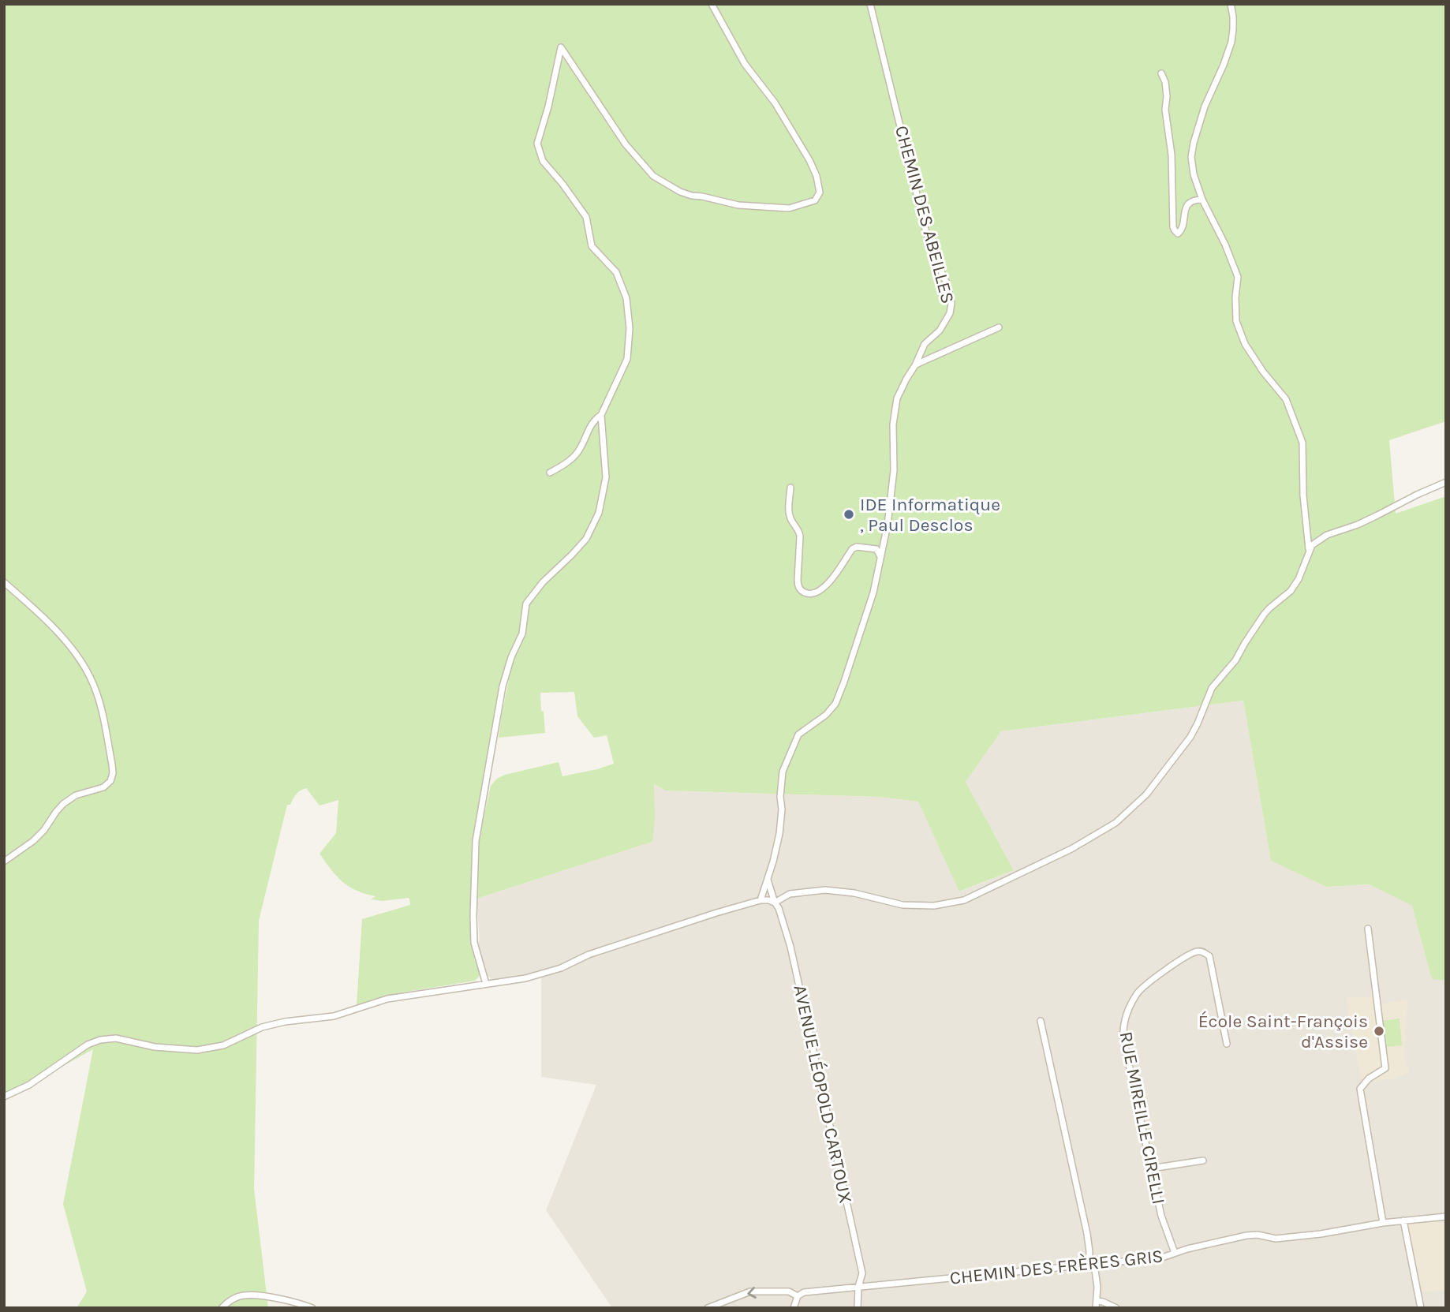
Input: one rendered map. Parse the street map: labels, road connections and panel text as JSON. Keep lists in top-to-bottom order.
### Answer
{
  "streets": {
    "street": [
      "CHEMIN DES ABEILLES",
      "AVENUE LÉOPOLD CARTOUX",
      "RUE MIREILLE CIRELLI",
      "CHEMIN DES FRÈRES GRIS"
    ]
  },
  "crossings": [
    ["AVENUE LÉOPOLD CARTOUX", "CHEMIN DES FRÈRES GRIS"],
    ["RUE MIREILLE CIRELLI", "CHEMIN DES FRÈRES GRIS"]
  ],
  "places": ["IDE Informatique , Paul Desclos", "École Saint-François d'Assise"]
}
